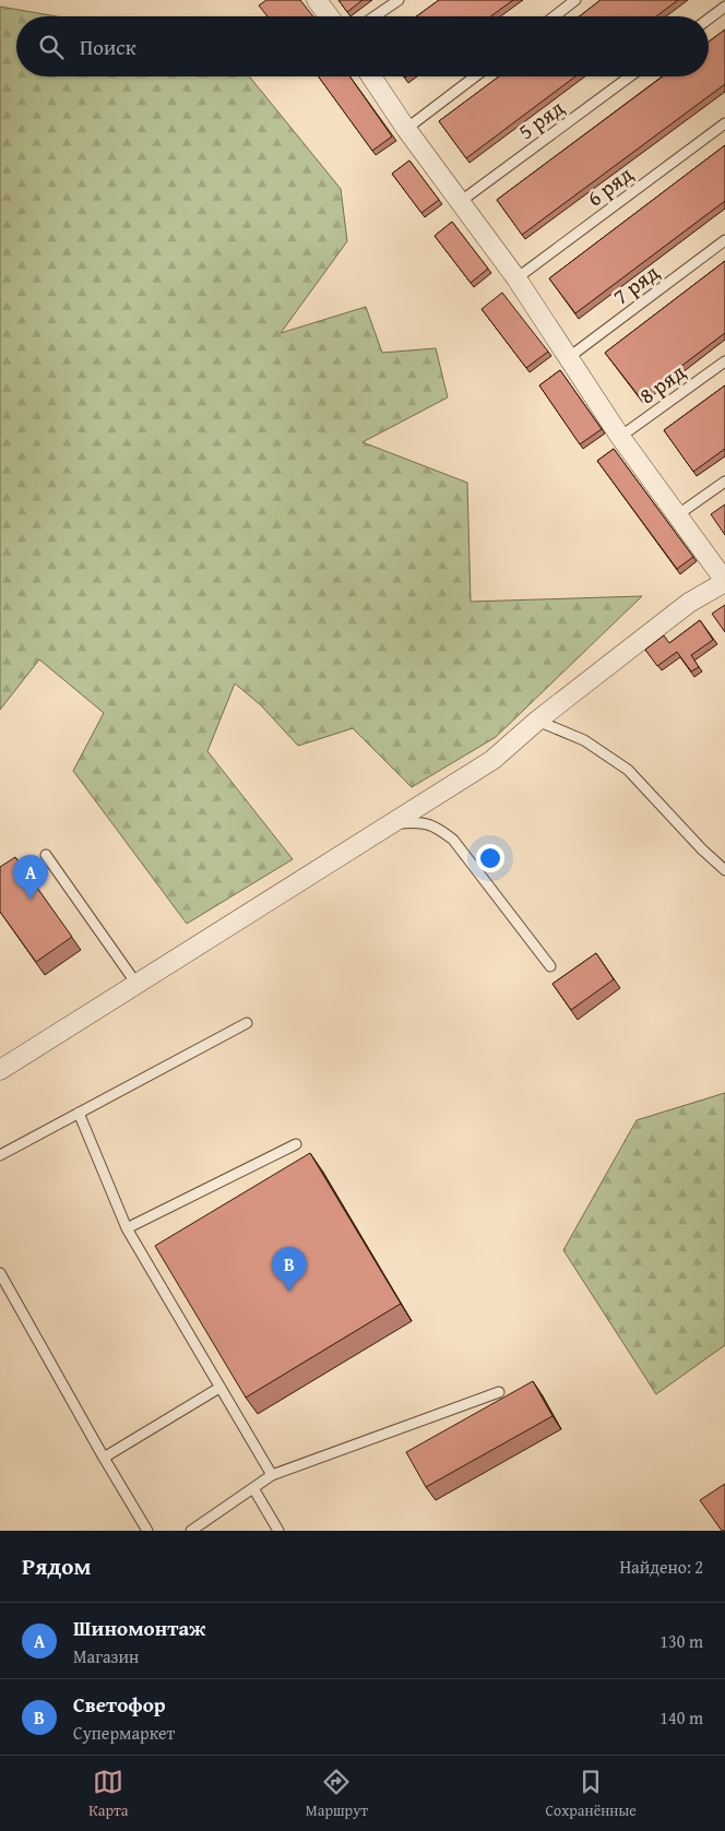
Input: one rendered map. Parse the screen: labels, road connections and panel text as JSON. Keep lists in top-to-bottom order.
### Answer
{
  "streets": {
    "lane": [
      "5 ряд",
      "6 ряд",
      "7 ряд",
      "8 ряд"
    ]
  },
  "page": {
    "search": "Поиск",
    "pins": ["A", "B"],
    "heading": ["Рядом", "Найдено: 2"],
    "list": [
      {
        "mark": "A",
        "name": "Шиномонтаж",
        "note": "Магазин",
        "value": "130 m"
      },
      {
        "mark": "B",
        "name": "Светофор",
        "note": "Супермаркет",
        "value": "140 m"
      }
    ],
    "nav": ["Карта", "Маршрут", "Сохранённые"]
  }
}
